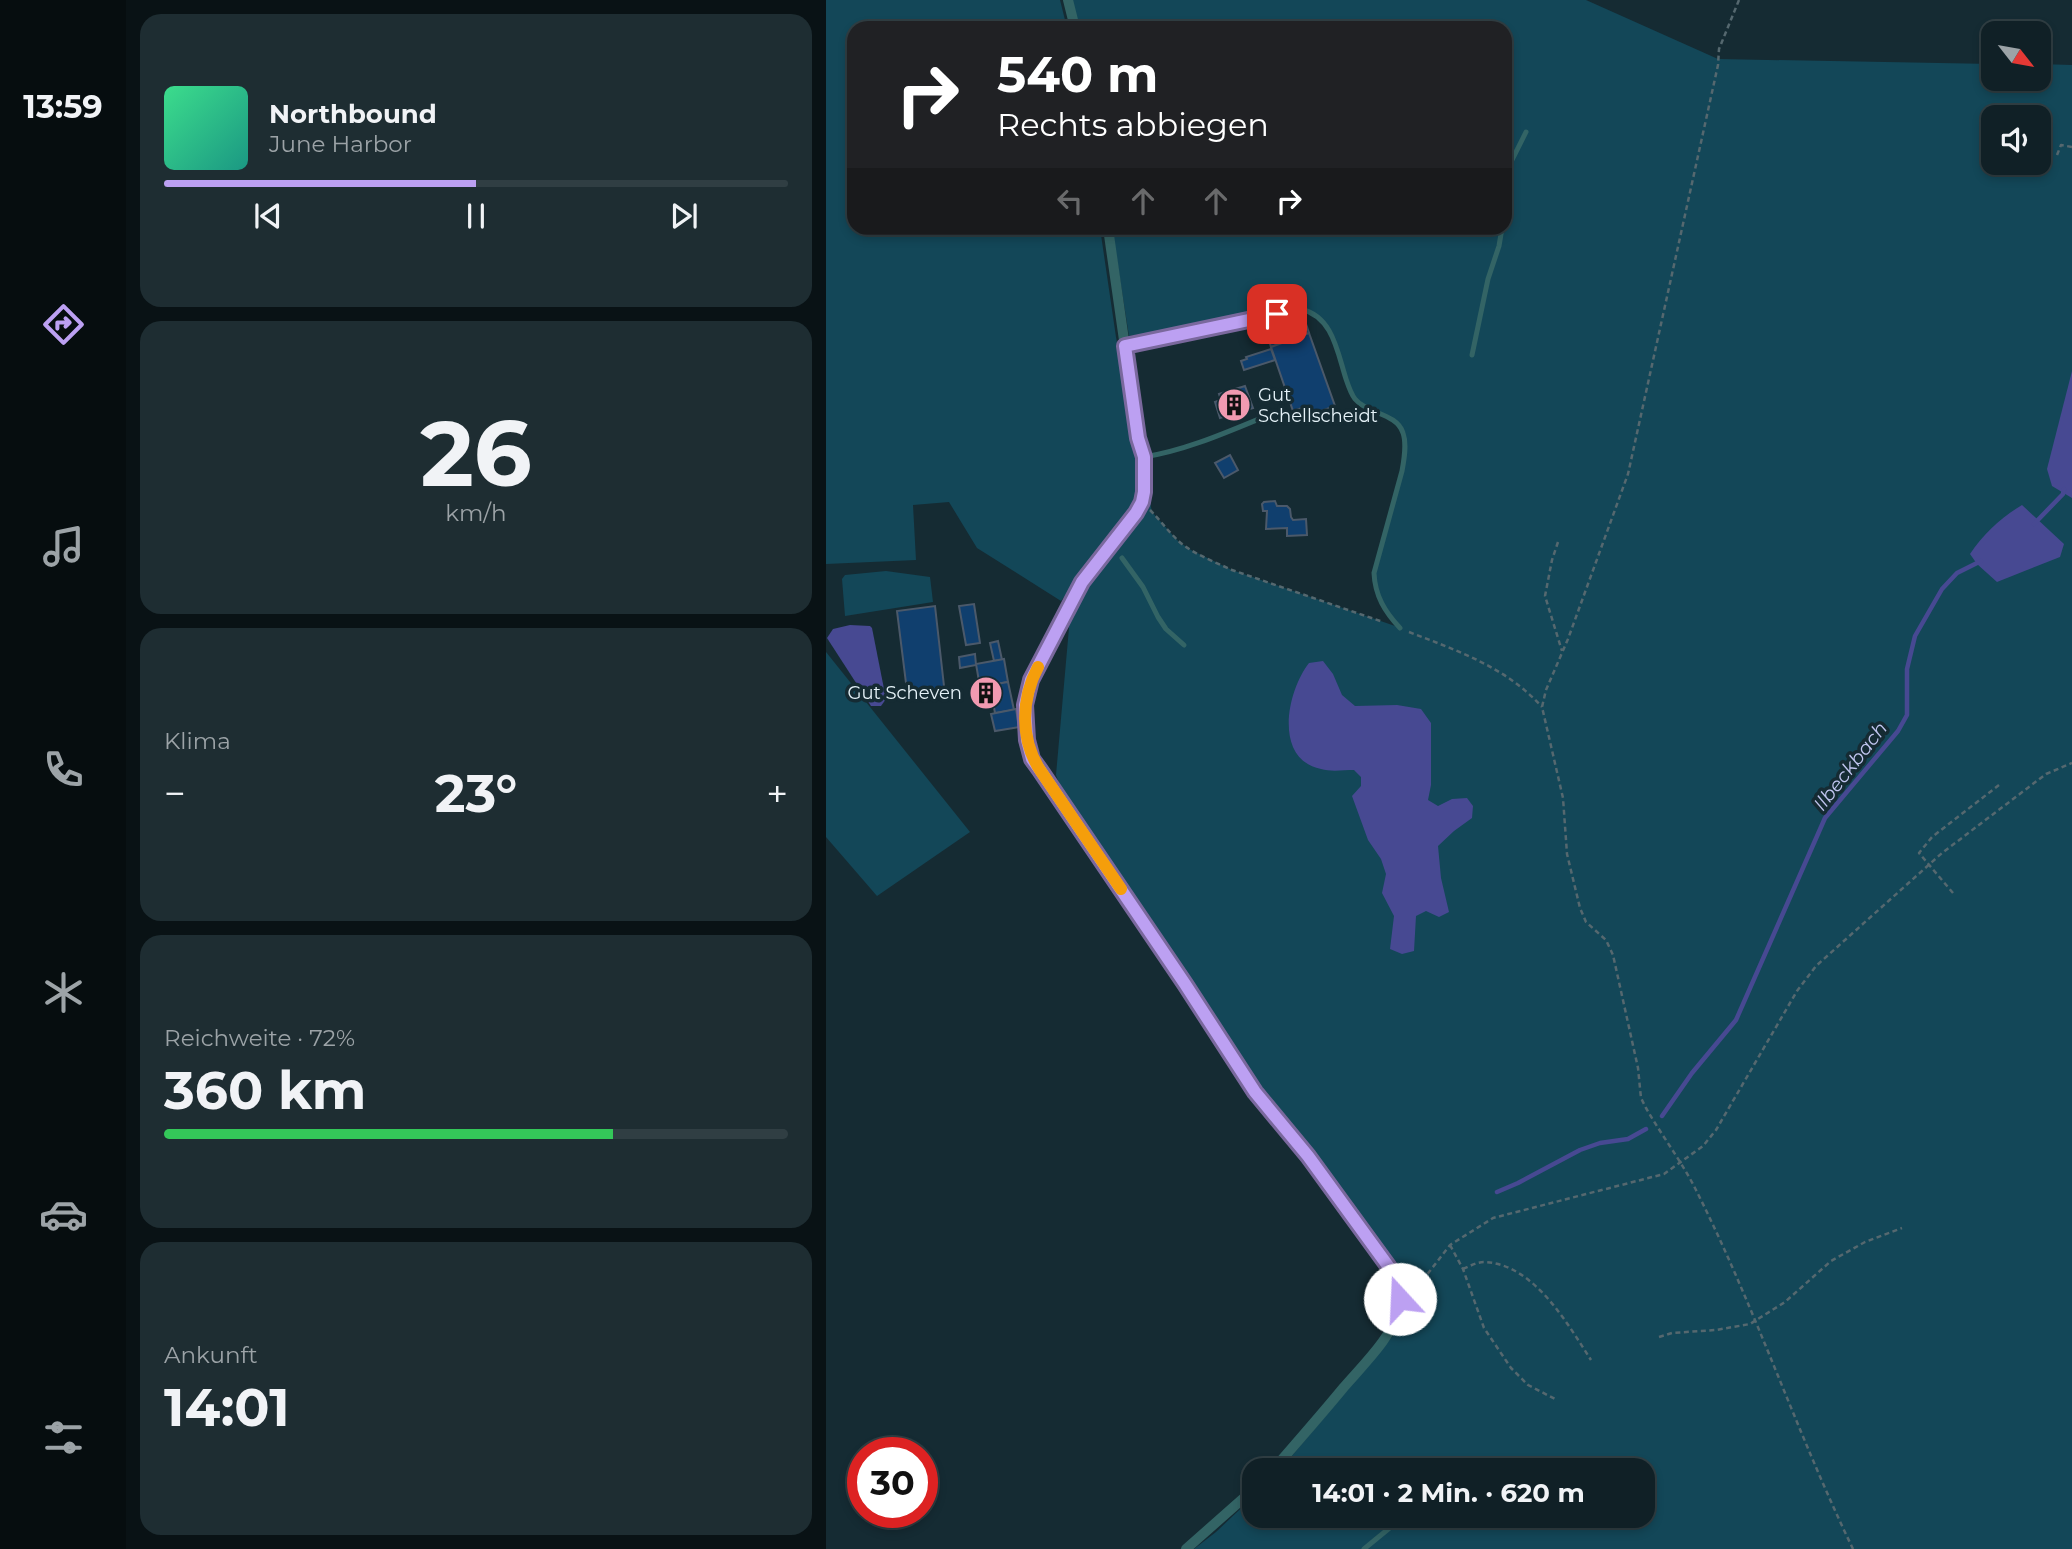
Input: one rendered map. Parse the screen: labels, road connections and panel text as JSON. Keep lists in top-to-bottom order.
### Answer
{
  "water": ["Ilbeckbach"],
  "places": {
    "building": ["Gut Schellscheidt", "Gut Scheven"]
  },
  "north": "bottom right",
  "page": {
    "tabs": "13:59",
    "turn": ["540 m", "Rechts abbiegen"],
    "song": ["Northbound", "June Harbor"],
    "tile": [
      ["26", "km/h"],
      "Klima",
      ["Reichweite · 72%", "360 km"],
      ["Ankunft", "14:01"]
    ],
    "heat": ["−", "23°", "+"],
    "limit": "30",
    "trip": "14:01 · 2 Min. · 620 m"
  }
}
